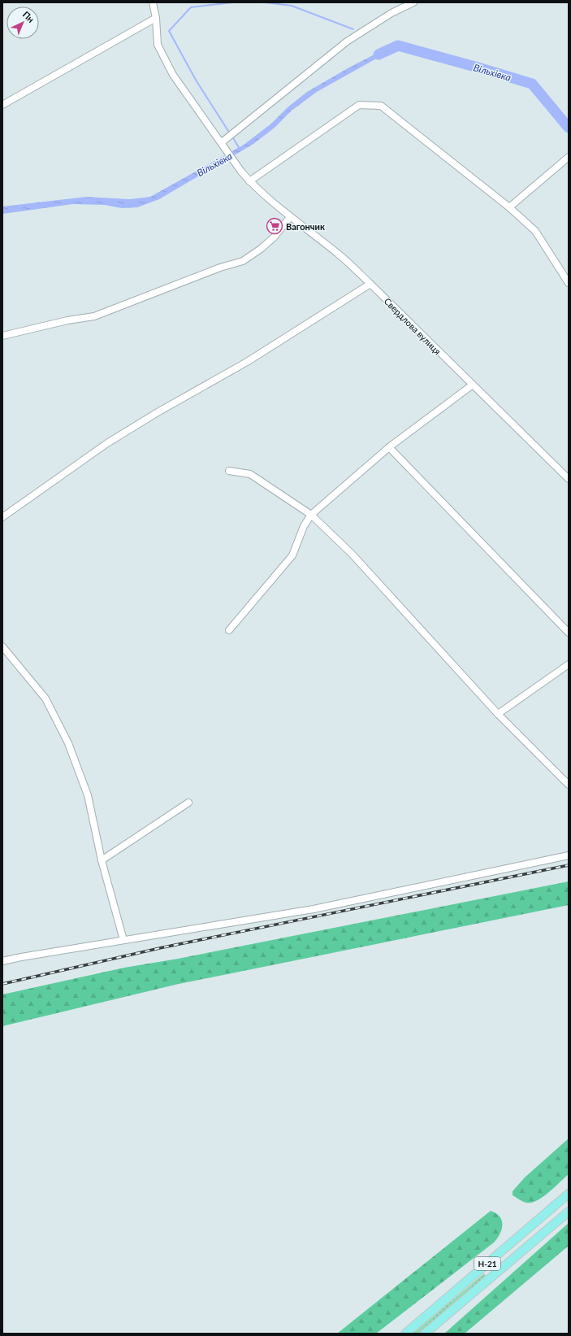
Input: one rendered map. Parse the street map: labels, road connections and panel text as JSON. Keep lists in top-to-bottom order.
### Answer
{
  "streets": {
    "main road": ["Н-21"],
    "street": ["Свердлова вулиця"]
  },
  "water": ["Вільхівка"],
  "places": {
    "supermarket": ["Вагончик"]
  },
  "north": "top right"
}
